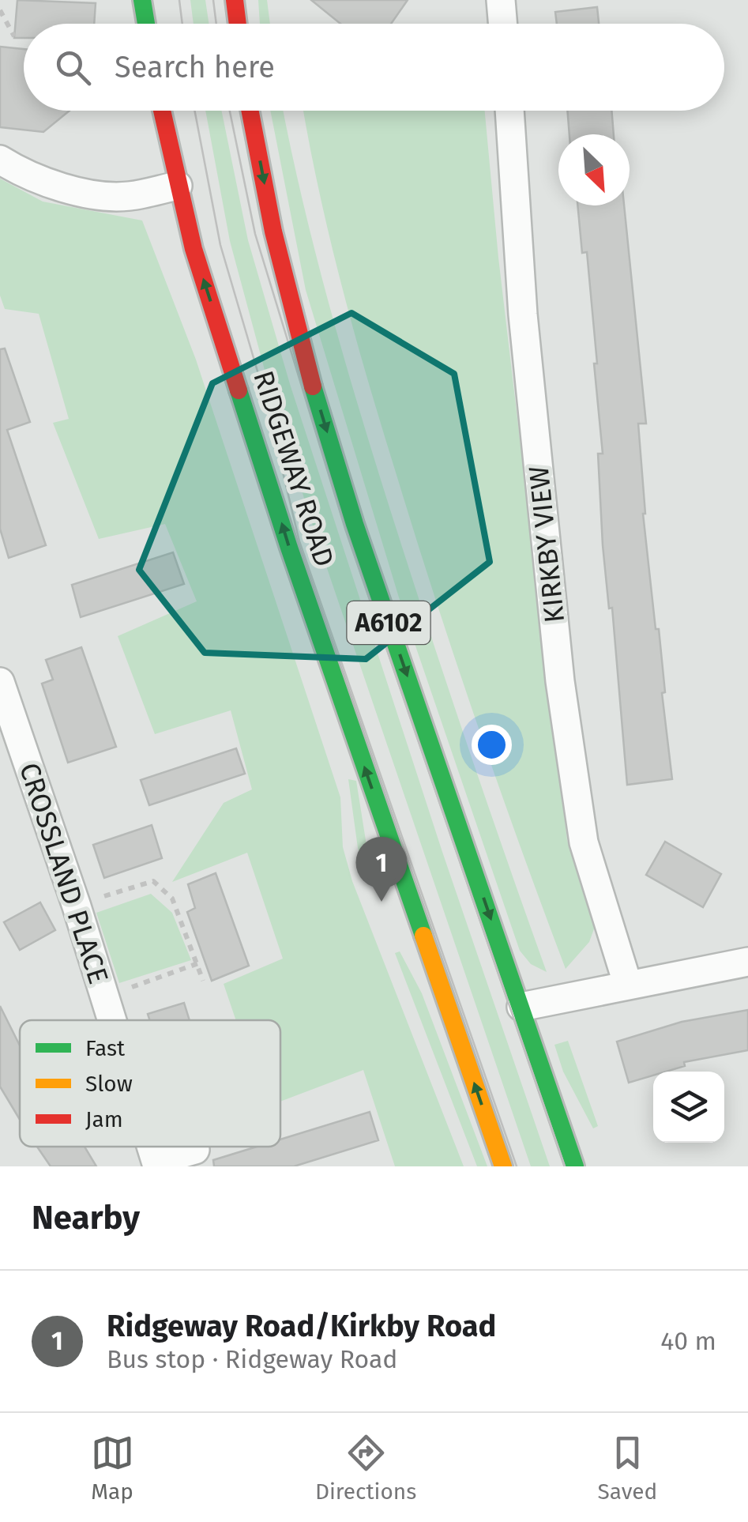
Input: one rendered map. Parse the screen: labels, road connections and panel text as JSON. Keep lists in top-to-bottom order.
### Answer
{
  "streets": {
    "highway": ["RIDGEWAY ROAD", "A6102"],
    "street": ["KIRKBY VIEW", "CROSSLAND PLACE"]
  },
  "legend": ["Fast", "Slow", "Jam"],
  "north": "bottom right",
  "page": {
    "search": "Search here",
    "pins": "1",
    "heading": "Nearby",
    "list": [
      {
        "mark": "1",
        "name": "Ridgeway Road/Kirkby Road",
        "note": "Bus stop · Ridgeway Road",
        "value": "40 m"
      }
    ],
    "nav": ["Map", "Directions", "Saved"]
  }
}
